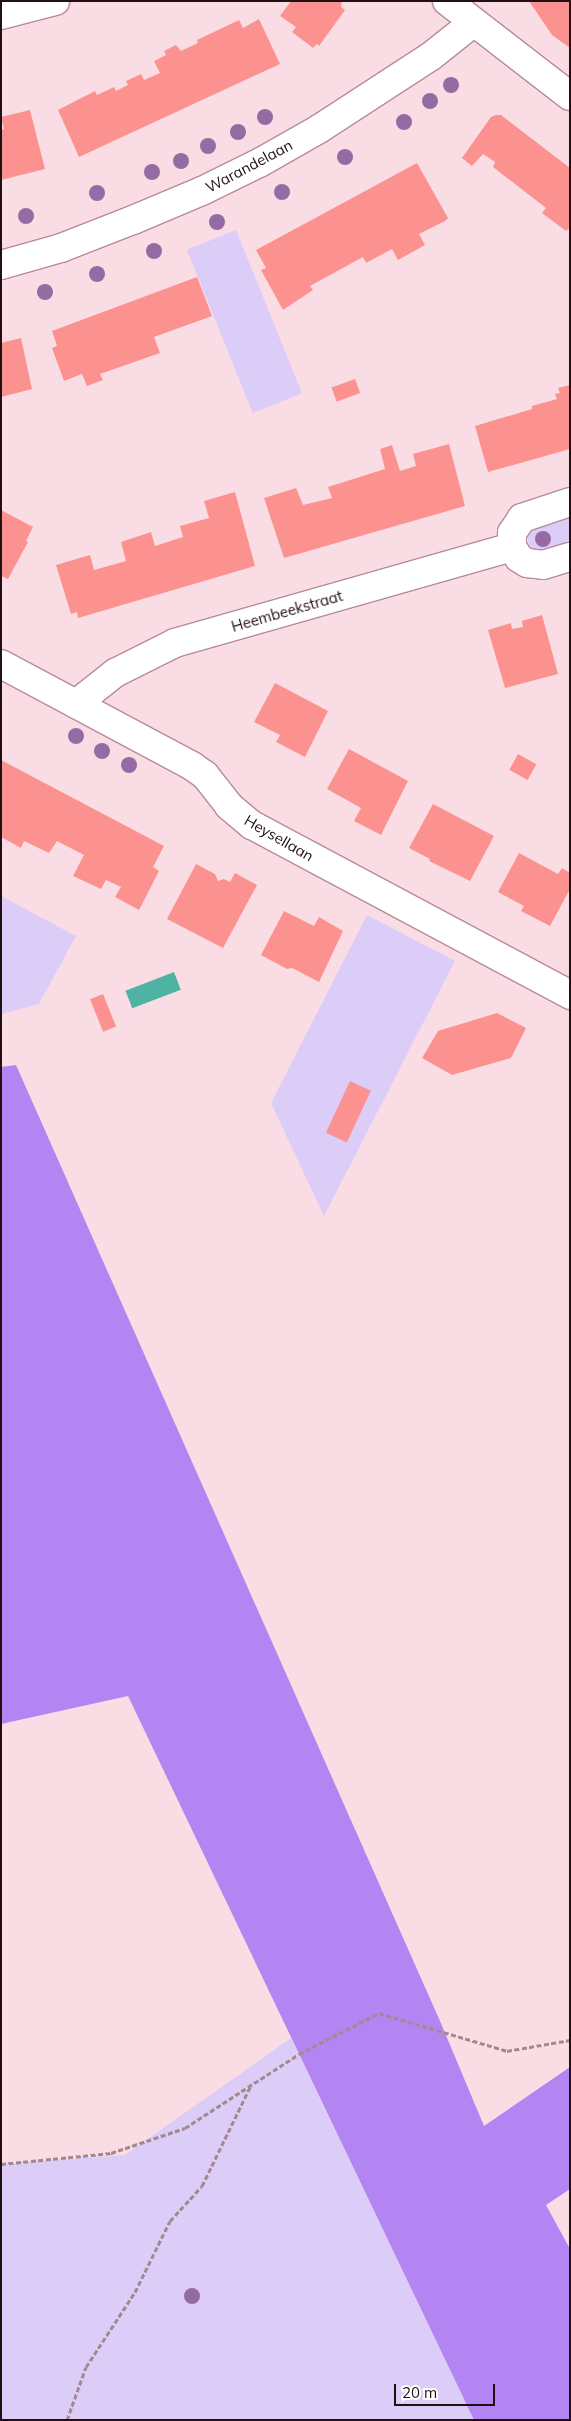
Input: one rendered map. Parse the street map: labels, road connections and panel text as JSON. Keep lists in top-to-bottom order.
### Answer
{
  "streets": {
    "street": ["Warandelaan", "Heembeekstraat", "Heysellaan"]
  },
  "crossings": [
    ["Heembeekstraat", "Heysellaan"]
  ],
  "scale_bar": "20 m"
}
